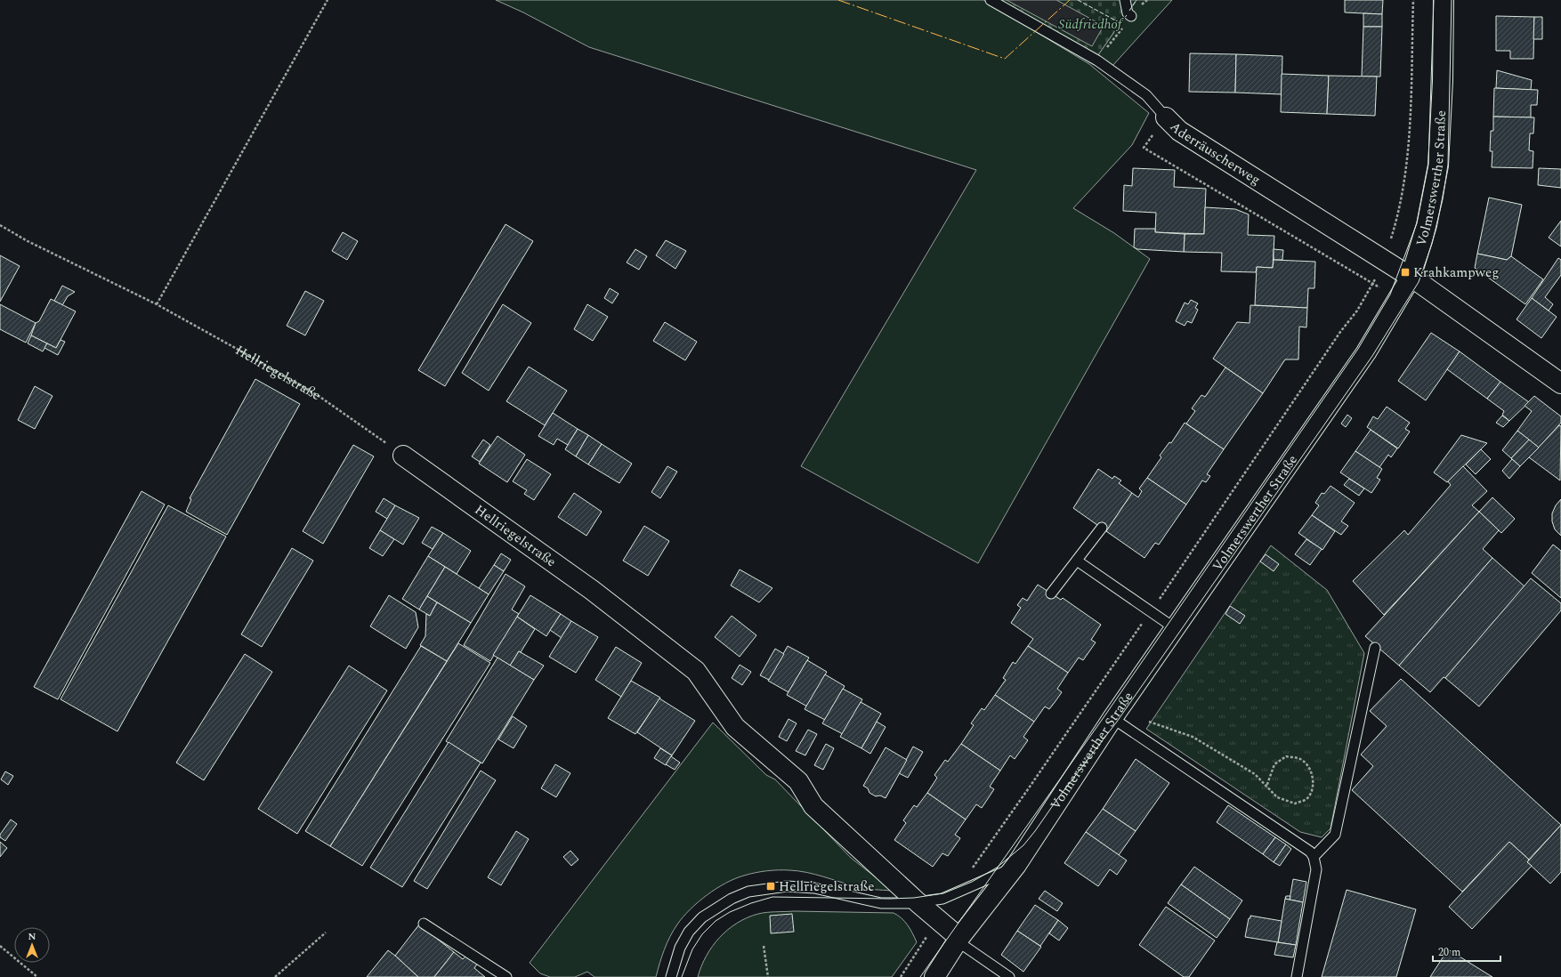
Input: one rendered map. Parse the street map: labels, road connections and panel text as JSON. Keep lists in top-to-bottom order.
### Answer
{
  "streets": {
    "street": ["Aderräuscherweg", "Volmerswerther Straße", "Hellriegelstraße"]
  },
  "crossings": [
    ["Aderräuscherweg", "Volmerswerther Straße"],
    ["Volmerswerther Straße", "Hellriegelstraße"]
  ],
  "parks": ["Südfriedhof"],
  "places": {
    "transit": ["Krahkampweg", "Hellriegelstraße"]
  },
  "scale_bar": "20 m",
  "north": "top"
}
